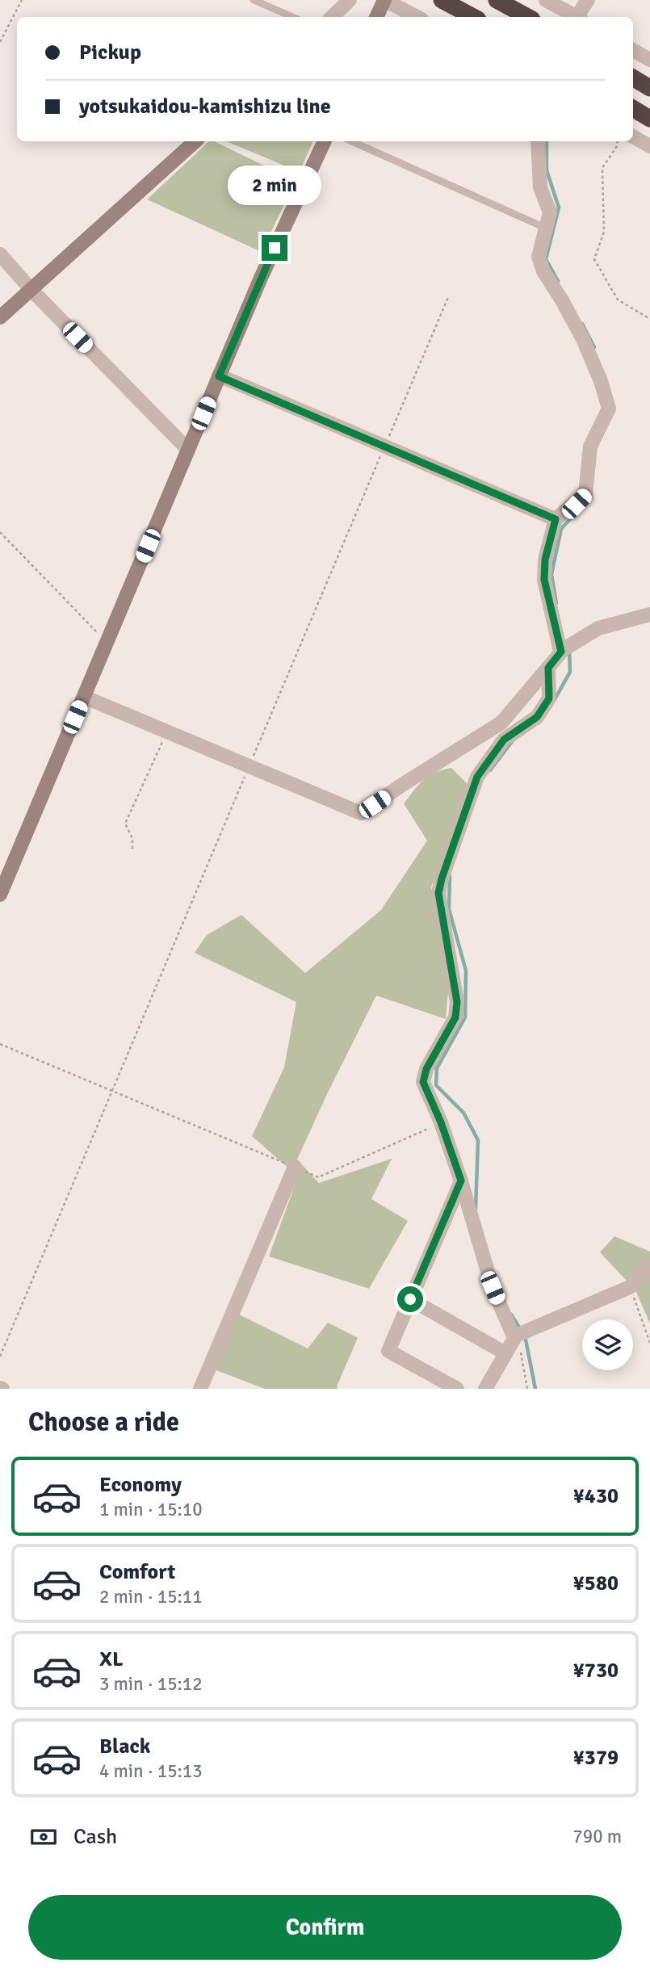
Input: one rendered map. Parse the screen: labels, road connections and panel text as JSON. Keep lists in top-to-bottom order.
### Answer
{
  "page": {
    "banner": ["Pickup", "yotsukaidou-kamishizu line"],
    "bubble": "2 min",
    "heading": "Choose a ride",
    "list": [
      {
        "name": "Economy",
        "note": "1 min · 15:10",
        "value": "¥430"
      },
      {
        "name": "Comfort",
        "note": "2 min · 15:11",
        "value": "¥580"
      },
      {
        "name": "XL",
        "note": "3 min · 15:12",
        "value": "¥730"
      },
      {
        "name": "Black",
        "note": "4 min · 15:13",
        "value": "¥379"
      }
    ],
    "pay": ["Cash", "790 m"],
    "buttons": "Confirm"
  }
}
